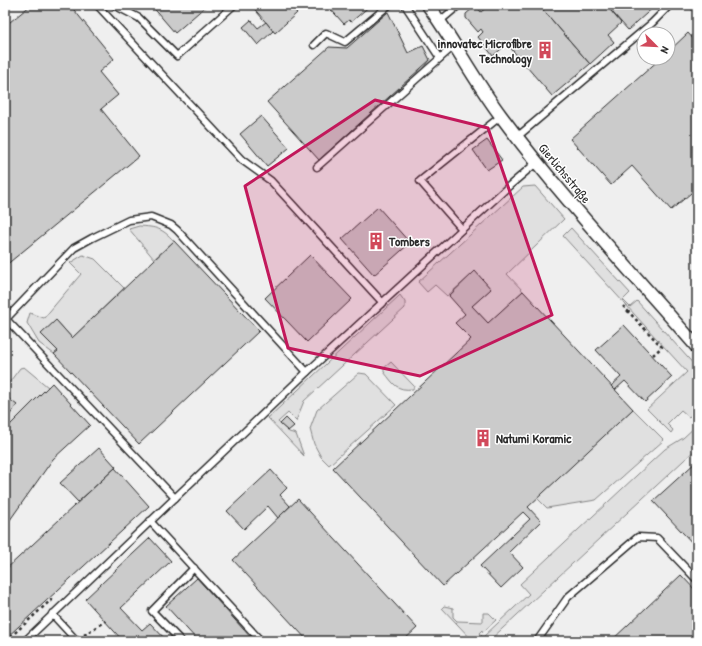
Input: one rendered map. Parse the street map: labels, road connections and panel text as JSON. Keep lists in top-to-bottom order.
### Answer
{
  "streets": {
    "street": ["Gierlichsstraße"]
  },
  "places": {
    "building": ["innovatec Microfibre Technology", "Tombers", "Natumi Koramic"]
  },
  "north": "bottom right"
}
